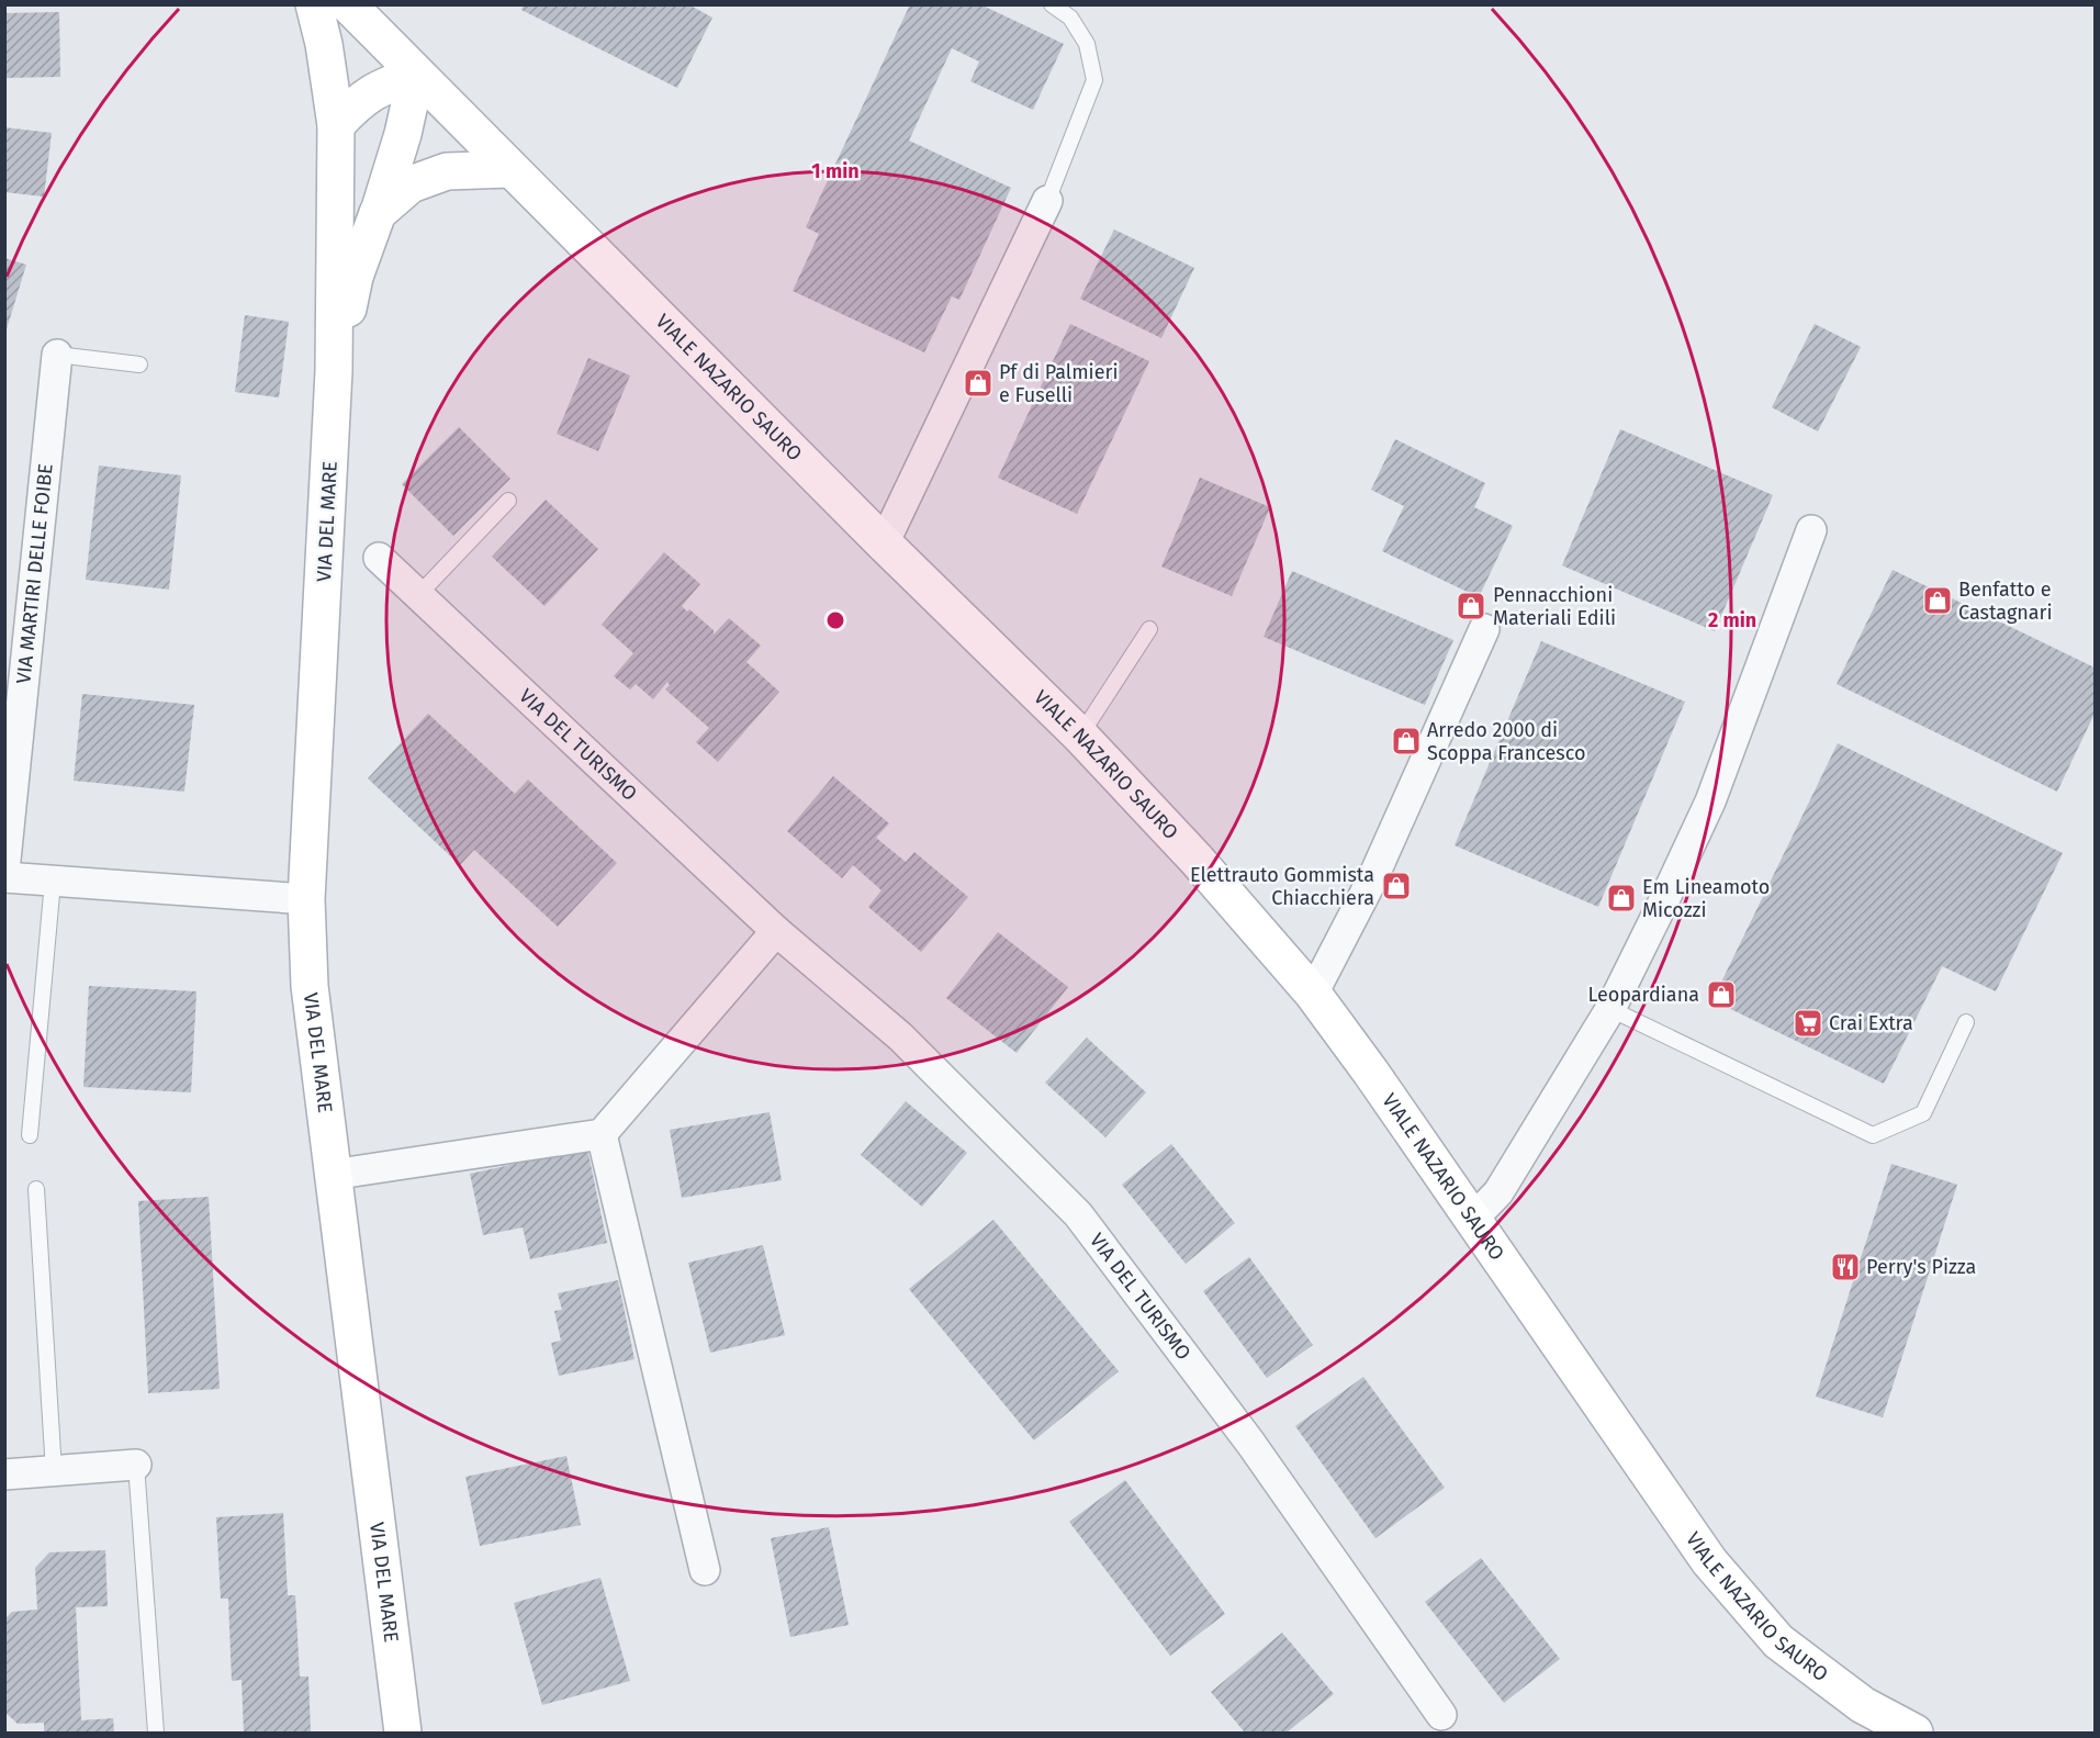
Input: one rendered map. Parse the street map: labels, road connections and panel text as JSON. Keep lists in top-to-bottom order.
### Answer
{
  "streets": {
    "main road": ["VIALE NAZARIO SAURO", "VIA DEL MARE"],
    "street": ["VIA MARTIRI DELLE FOIBE", "VIA DEL TURISMO"]
  },
  "crossings": [
    ["VIALE NAZARIO SAURO", "VIA DEL MARE"]
  ],
  "places": {
    "shop": [
      "Pf di Palmieri e Fuselli",
      "Benfatto e Castagnari",
      "Pennacchioni Materiali Edili",
      "Arredo 2000 di Scoppa Francesco",
      "Elettrauto Gommista Chiacchiera",
      "Em Lineamoto Micozzi",
      "Leopardiana"
    ],
    "supermarket": ["Crai Extra"],
    "restaurant": ["Perry's Pizza"]
  },
  "rings": ["1 min", "2 min"]
}
